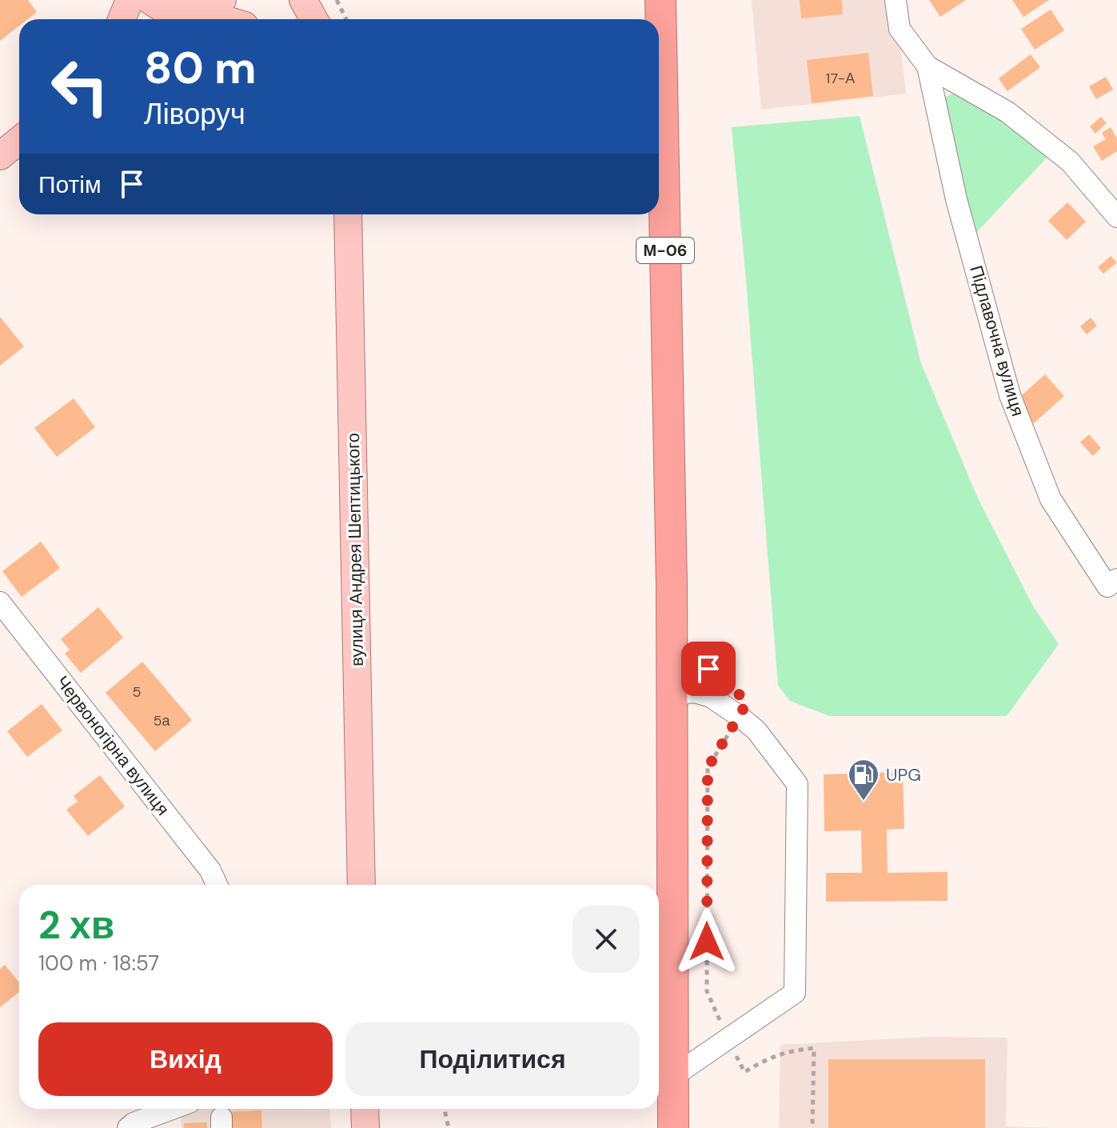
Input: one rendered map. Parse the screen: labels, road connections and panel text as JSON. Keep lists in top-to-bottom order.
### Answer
{
  "streets": {
    "highway": ["М-06"],
    "main road": ["вулиця Андрея Шептицького"],
    "street": ["Підлавочна вулиця", "Червоногірна вулиця"]
  },
  "places": {
    "fuel station": ["UPG"]
  },
  "house_numbers": ["17-А", "5", "5а"],
  "page": {
    "turn": ["80 m", "Ліворуч"],
    "then": "Потім",
    "heading": ["2 хв", "100 m · 18:57"],
    "buttons": ["Вихід", "Поділитися"]
  }
}
